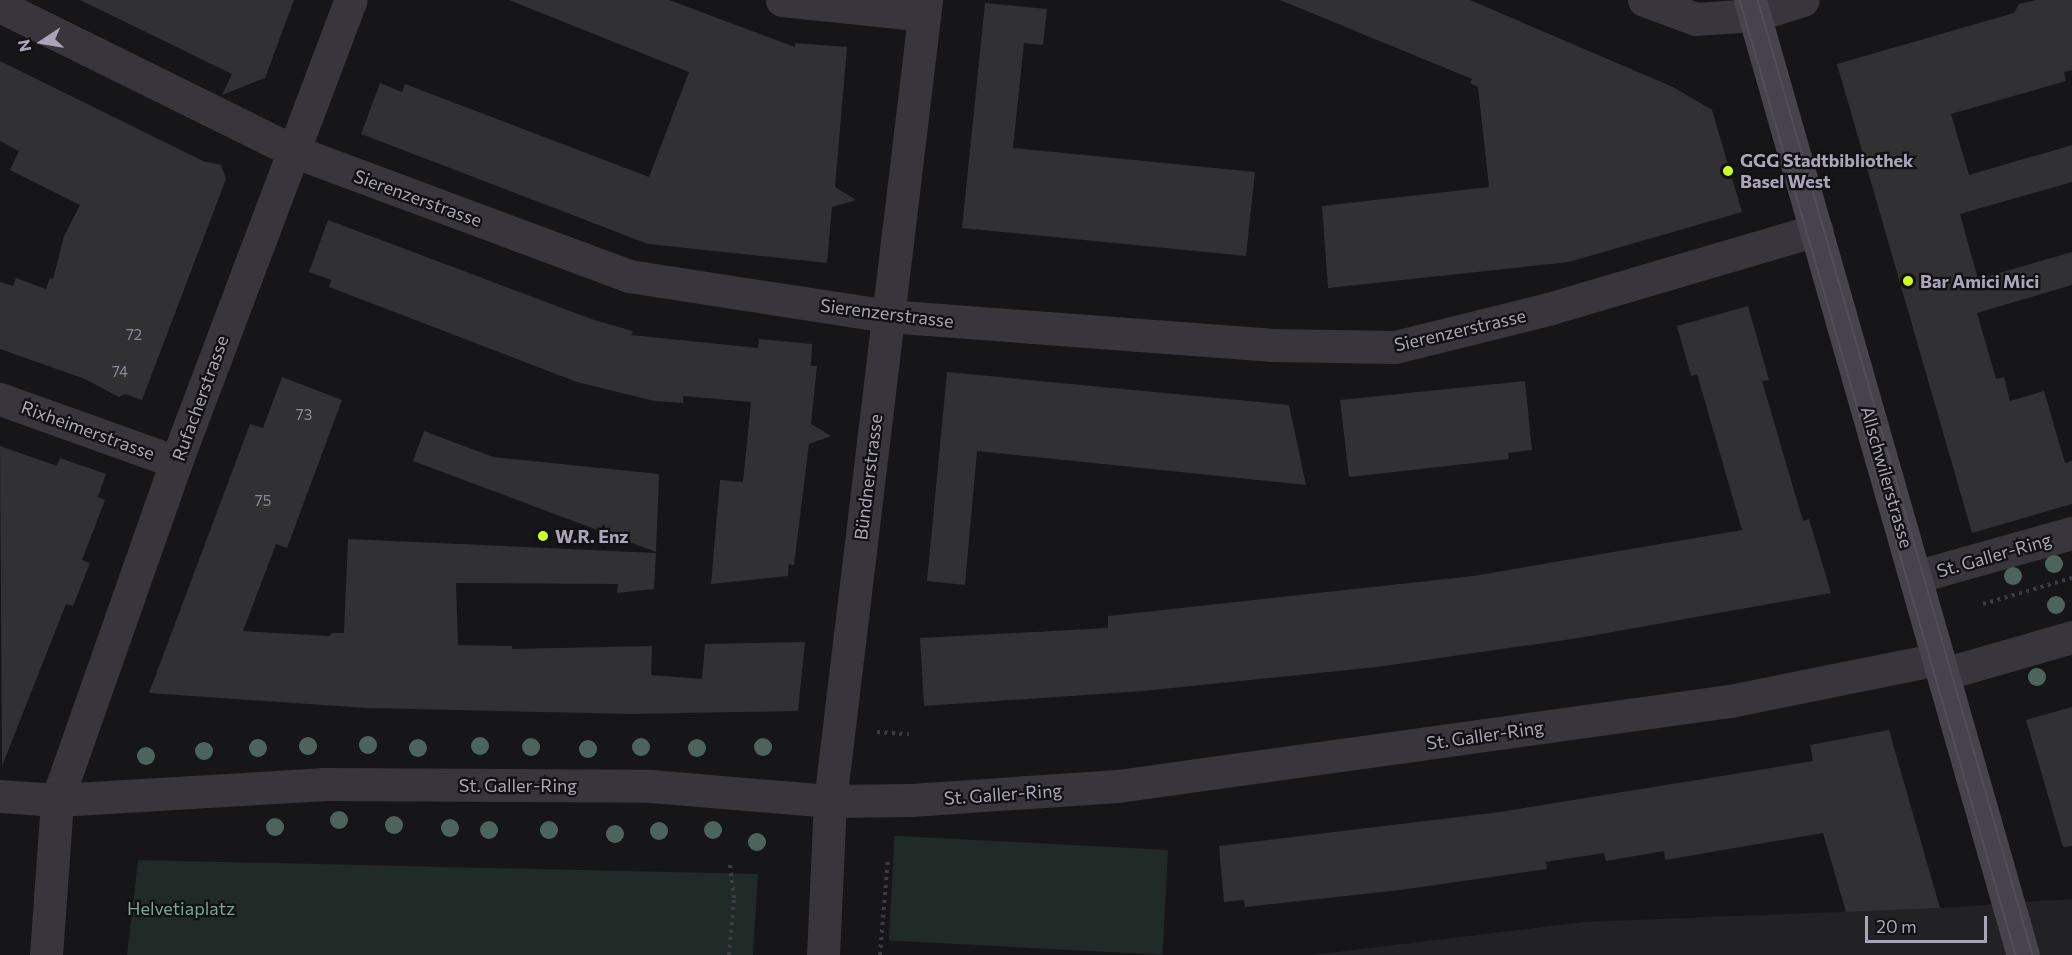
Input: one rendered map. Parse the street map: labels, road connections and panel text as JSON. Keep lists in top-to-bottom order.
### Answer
{
  "streets": {
    "main road": ["Allschwilerstrasse"],
    "street": [
      "Sierenzerstrasse",
      "Rufacherstrasse",
      "Rixheimerstrasse",
      "Bündnerstrasse",
      "St. Galler-Ring"
    ]
  },
  "crossings": [
    ["Sierenzerstrasse", "Rufacherstrasse"],
    ["Sierenzerstrasse", "Bündnerstrasse"],
    ["Sierenzerstrasse", "Allschwilerstrasse"],
    ["Rufacherstrasse", "Rixheimerstrasse"],
    ["Rufacherstrasse", "St. Galler-Ring"],
    ["Bündnerstrasse", "St. Galler-Ring"],
    ["Allschwilerstrasse", "St. Galler-Ring"]
  ],
  "parks": ["Helvetiaplatz"],
  "places": ["GGG Stadtbibliothek Basel West", "Bar Amici Mici", "W.R. Enz"],
  "house_numbers": [
    "72",
    "74",
    "73",
    "75"
  ],
  "scale_bar": "20 m",
  "north": "left"
}
